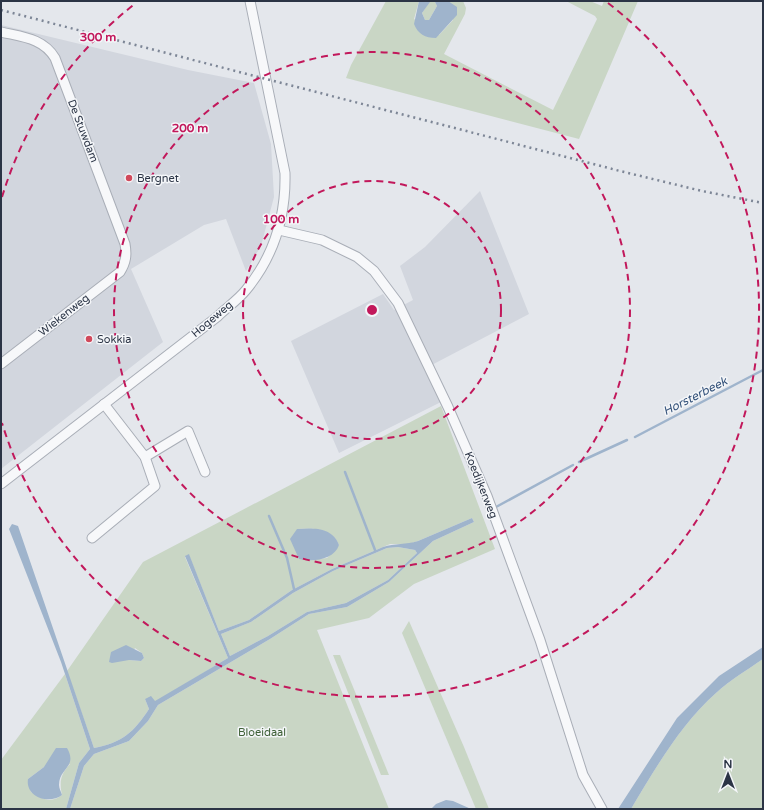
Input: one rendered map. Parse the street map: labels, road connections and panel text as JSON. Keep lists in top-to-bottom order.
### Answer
{
  "streets": {
    "street": [
      "De Stuwdam",
      "Wiekenweg",
      "Hogeweg",
      "Koedijkerweg"
    ]
  },
  "crossings": [
    ["De Stuwdam", "Wiekenweg"],
    ["Hogeweg", "Koedijkerweg"]
  ],
  "water": ["Horsterbeek"],
  "parks": ["Bloeidaal"],
  "places": ["Bergnet", "Sokkia"],
  "north": "top",
  "rings": ["300 m", "200 m", "100 m"]
}
